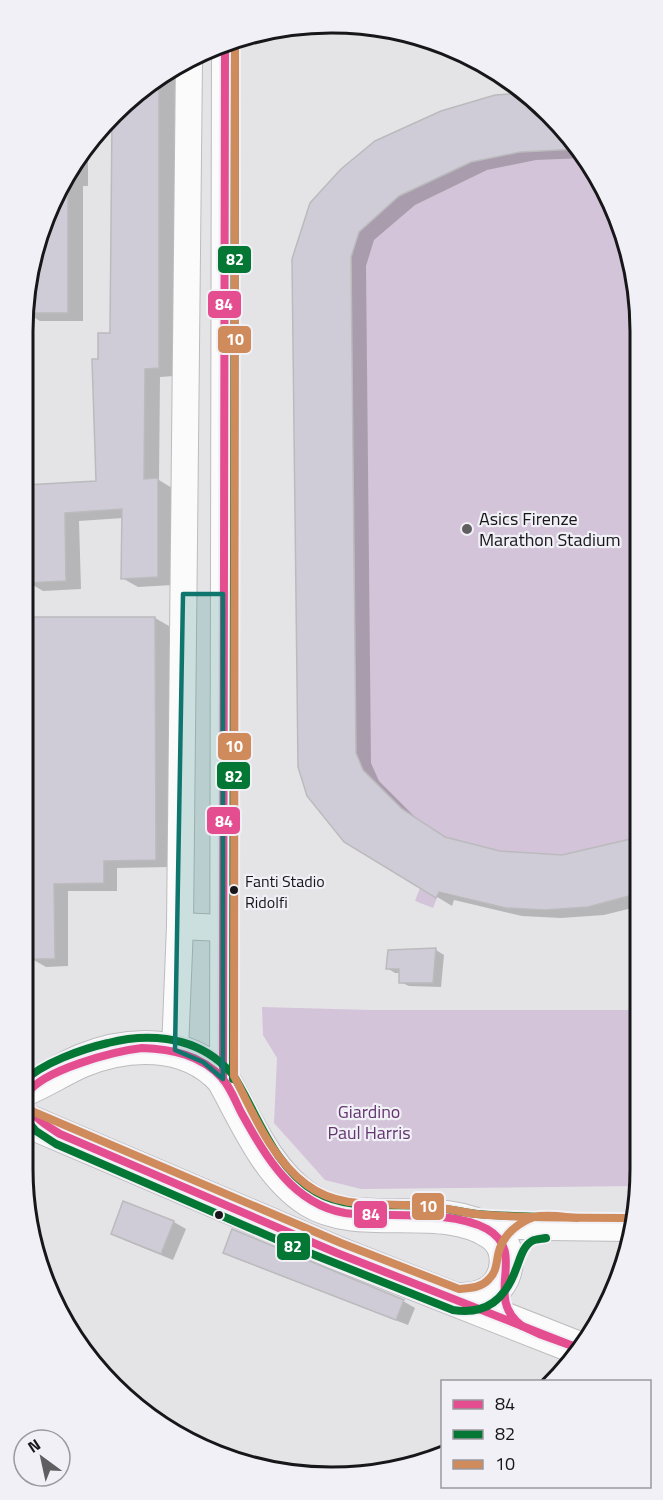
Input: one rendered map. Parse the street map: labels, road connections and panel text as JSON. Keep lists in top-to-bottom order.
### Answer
{
  "parks": ["Giardino Paul Harris"],
  "places": ["Asics Firenze Marathon Stadium", "Fanti Stadio Ridolfi"],
  "lines": ["transit line 10", "transit line 82", "transit line 84"],
  "legend": ["84", "82", "10"],
  "north": "top left"
}
